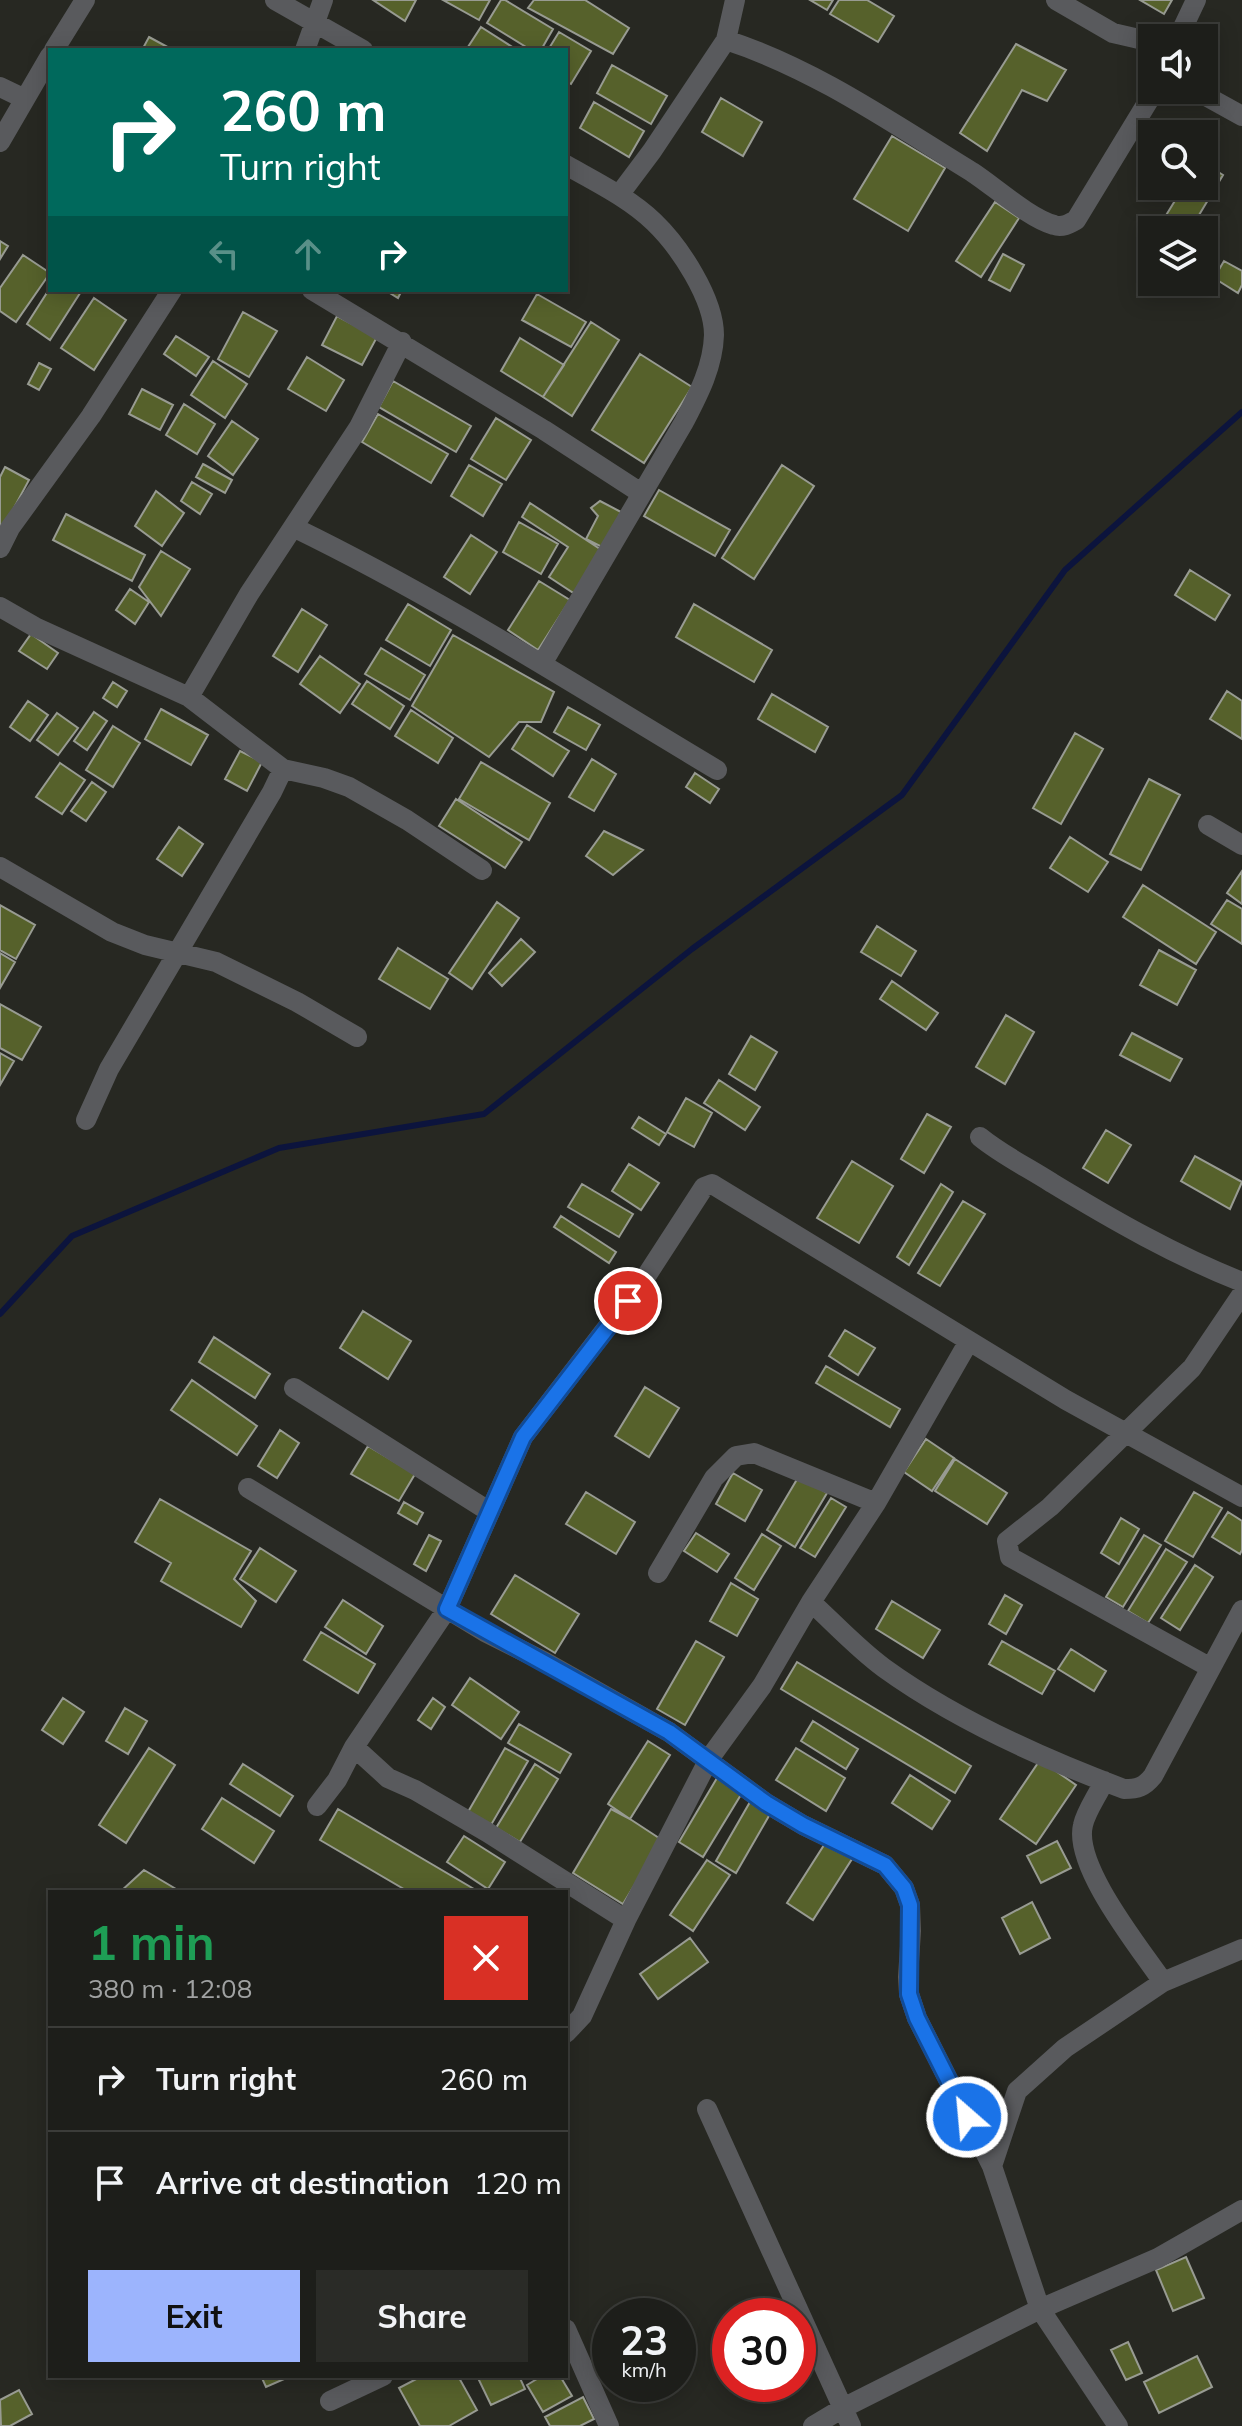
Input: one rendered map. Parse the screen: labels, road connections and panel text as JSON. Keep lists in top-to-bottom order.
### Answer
{
  "page": {
    "turn": ["260 m", "Turn right"],
    "heading": ["1 min", "380 m · 12:08"],
    "list": [
      {
        "name": "Turn right",
        "value": "260 m"
      },
      {
        "name": "Arrive at destination",
        "value": "120 m"
      }
    ],
    "buttons": ["Exit", "Share"],
    "speed": "23 km/h",
    "limit": "30"
  }
}
